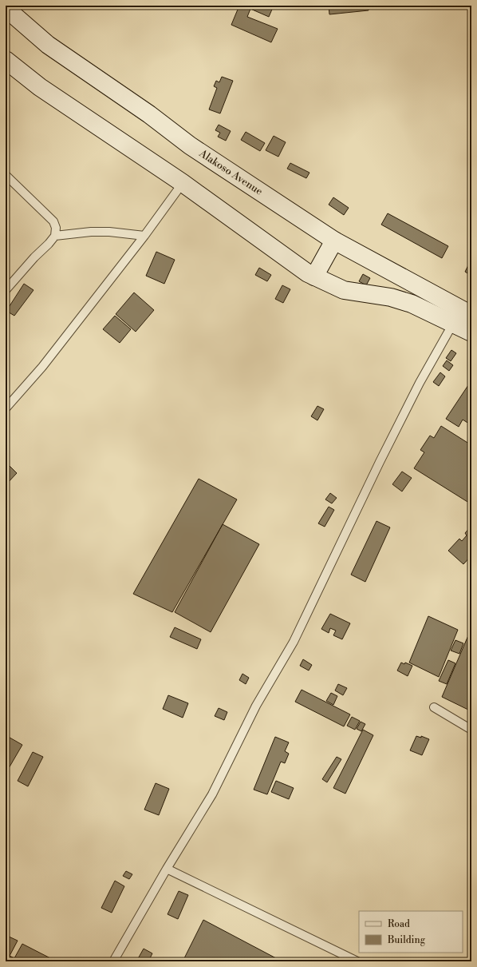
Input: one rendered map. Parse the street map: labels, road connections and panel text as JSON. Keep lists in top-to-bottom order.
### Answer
{
  "streets": {
    "street": ["Alakoso Avenue"]
  },
  "legend": ["Road", "Building"]
}
